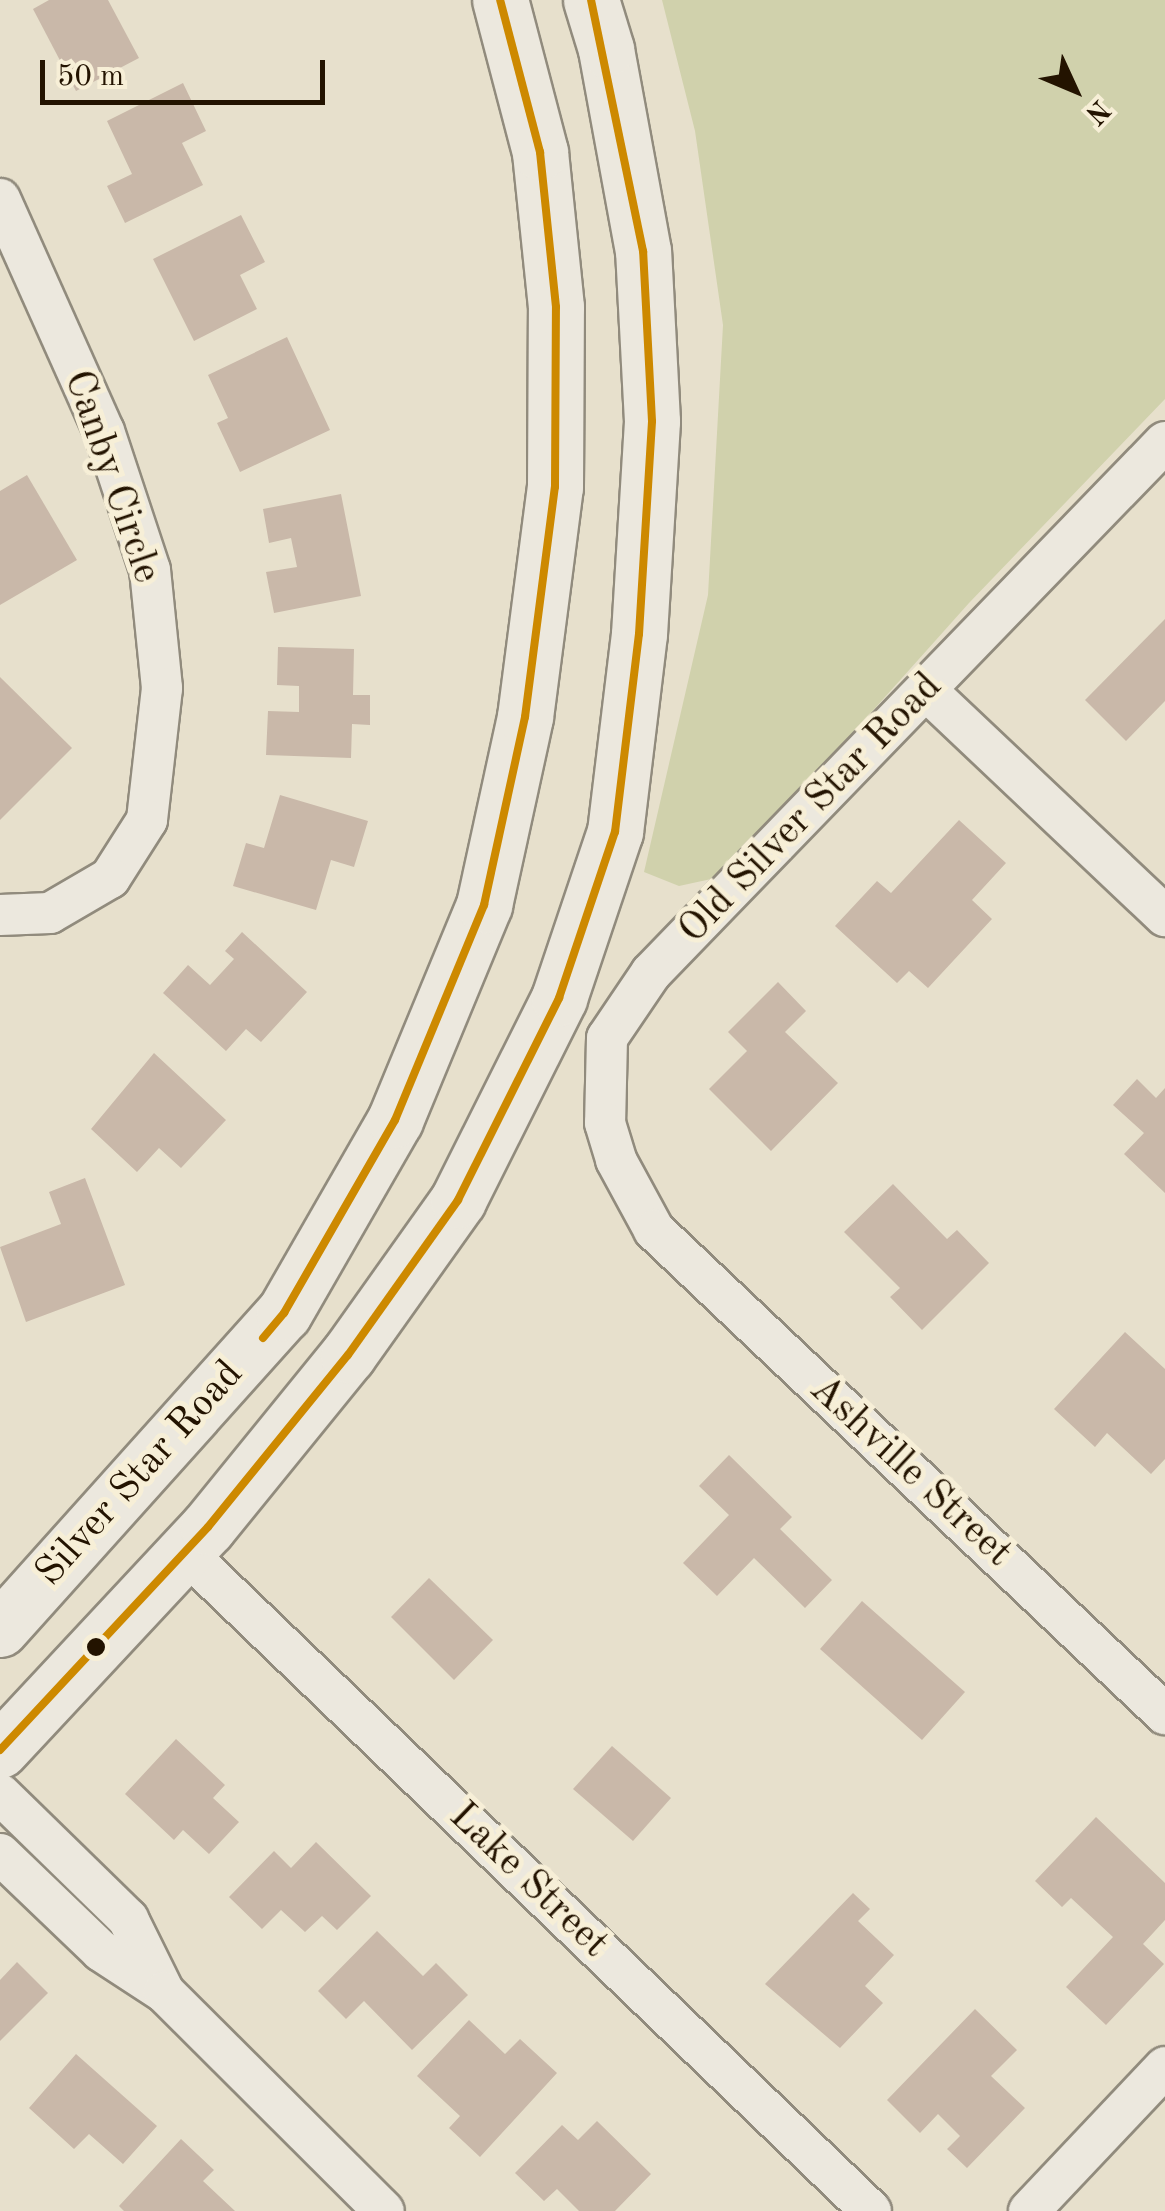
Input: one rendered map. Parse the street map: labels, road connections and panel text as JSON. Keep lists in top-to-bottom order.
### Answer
{
  "streets": {
    "main road": ["Silver Star Road"],
    "street": [
      "Canby Circle",
      "Old Silver Star Road",
      "Ashville Street",
      "Lake Street"
    ]
  },
  "crossings": [
    ["Old Silver Star Road", "Ashville Street"],
    ["Silver Star Road", "Lake Street"]
  ],
  "scale_bar": "50 m",
  "north": "bottom right"
}
